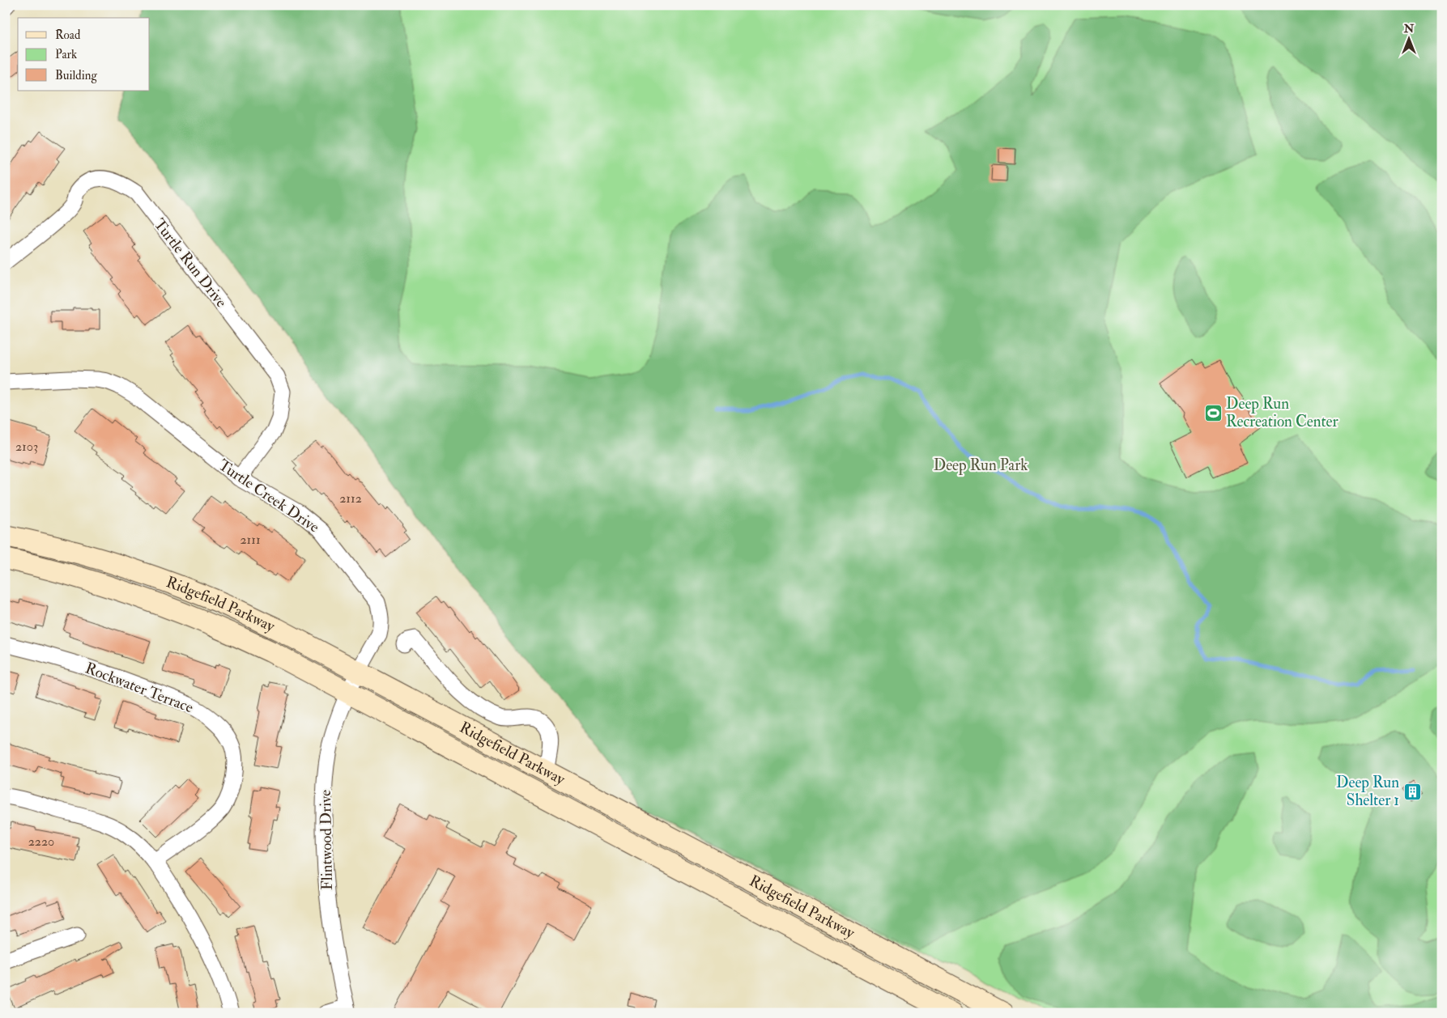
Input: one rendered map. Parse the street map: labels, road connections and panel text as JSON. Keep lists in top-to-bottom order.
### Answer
{
  "streets": {
    "main road": ["Ridgefield Parkway"],
    "street": [
      "Turtle Run Drive",
      "Turtle Creek Drive",
      "Rockwater Terrace",
      "Flintwood Drive"
    ]
  },
  "crossings": [
    ["Turtle Run Drive", "Turtle Creek Drive"],
    ["Turtle Creek Drive", "Ridgefield Parkway"],
    ["Turtle Creek Drive", "Flintwood Drive"],
    ["Ridgefield Parkway", "Flintwood Drive"]
  ],
  "parks": ["Deep Run Park"],
  "places": {
    "sports": ["Deep Run Recreation Center"],
    "building": ["Deep Run Shelter 1"]
  },
  "house_numbers": [
    "2103",
    "2112",
    "2111",
    "2220"
  ],
  "legend": ["Road", "Park", "Building"],
  "north": "top"
}
